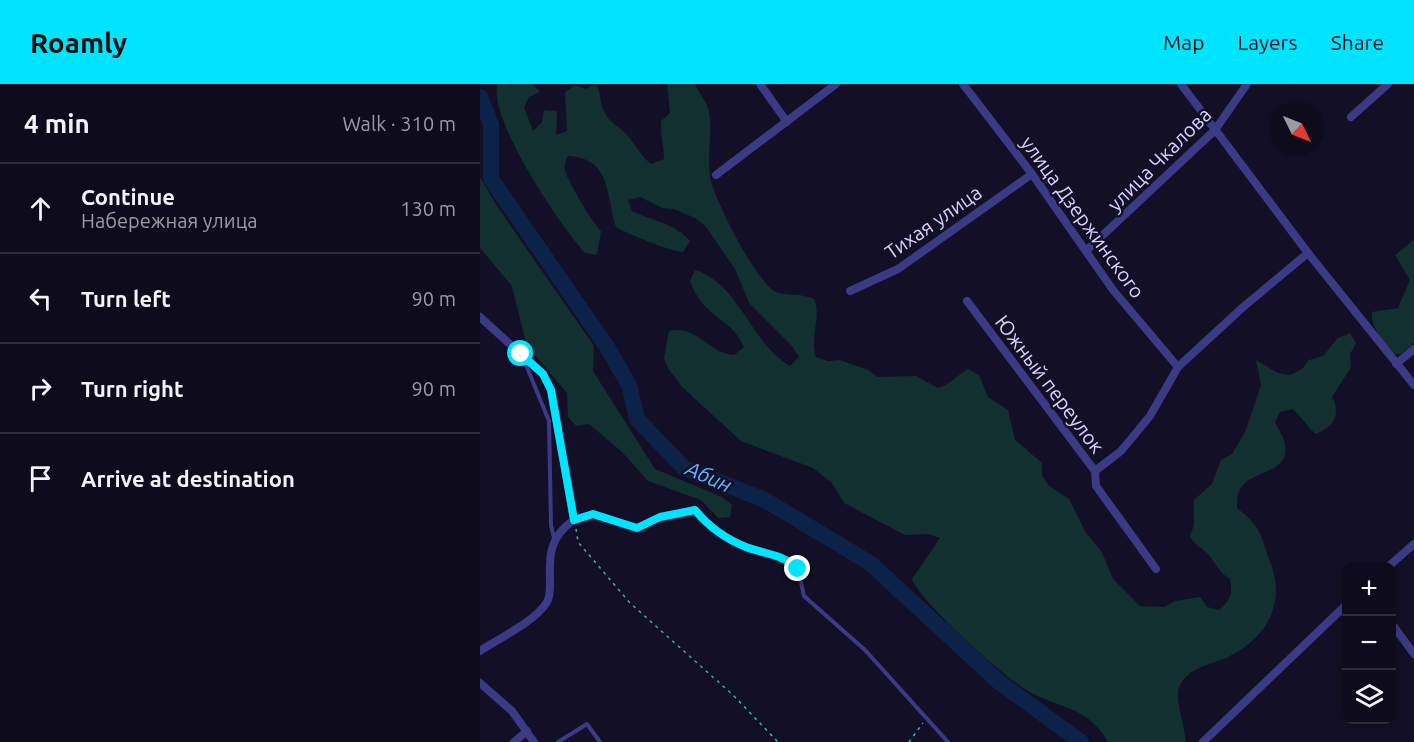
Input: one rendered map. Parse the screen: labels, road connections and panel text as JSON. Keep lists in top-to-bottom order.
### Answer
{
  "streets": {
    "street": [
      "улица Чкалова",
      "улица Дзержинского",
      "Тихая улица",
      "Южный переулок"
    ]
  },
  "crossings": [
    ["улица Чкалова", "улица Дзержинского"],
    ["улица Дзержинского", "Тихая улица"],
    ["улица Дзержинского", "Южный переулок"]
  ],
  "water": ["Абин"],
  "north": "bottom right",
  "page": {
    "header": "Roamly",
    "nav": ["Map", "Layers", "Share"],
    "heading": ["4 min", "Walk · 310 m"],
    "list": [
      ["Continue", "Набережная улица", "130 m"],
      ["Turn left", "90 m"],
      ["Turn right", "90 m"],
      "Arrive at destination"
    ],
    "map_buttons": ["+", "−"]
  }
}
